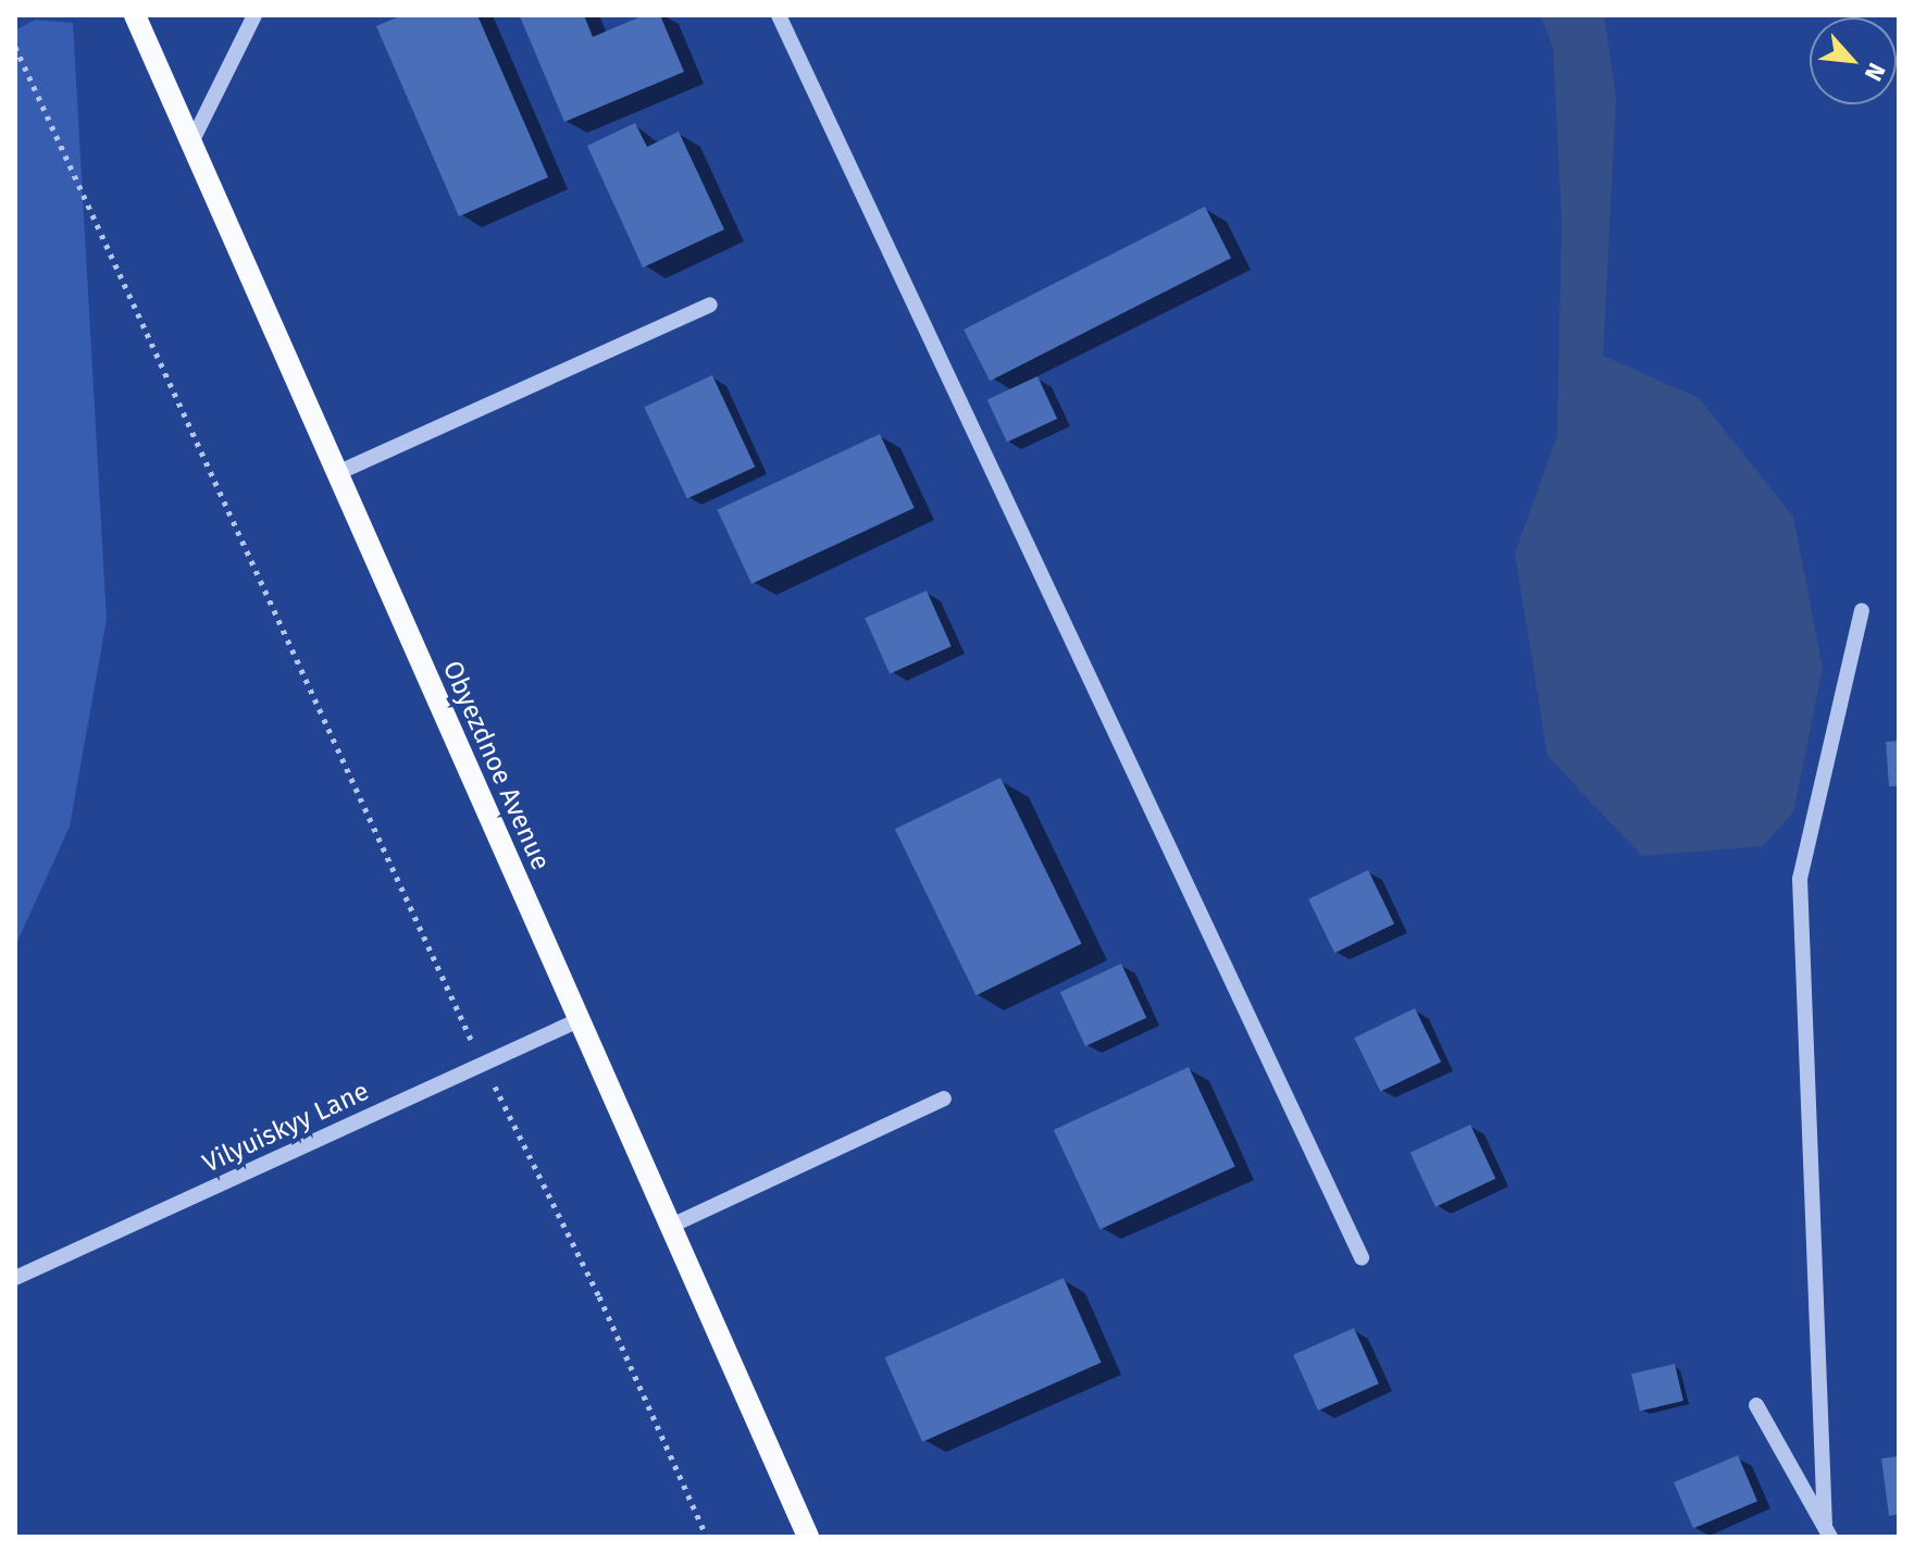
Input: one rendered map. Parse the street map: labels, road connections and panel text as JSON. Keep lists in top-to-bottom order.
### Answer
{
  "streets": {
    "main road": ["Obyezdnoe Avenue"],
    "street": ["Vilyuiskyy Lane"]
  },
  "crossings": [
    ["Obyezdnoe Avenue", "Vilyuiskyy Lane"]
  ],
  "north": "bottom right"
}
